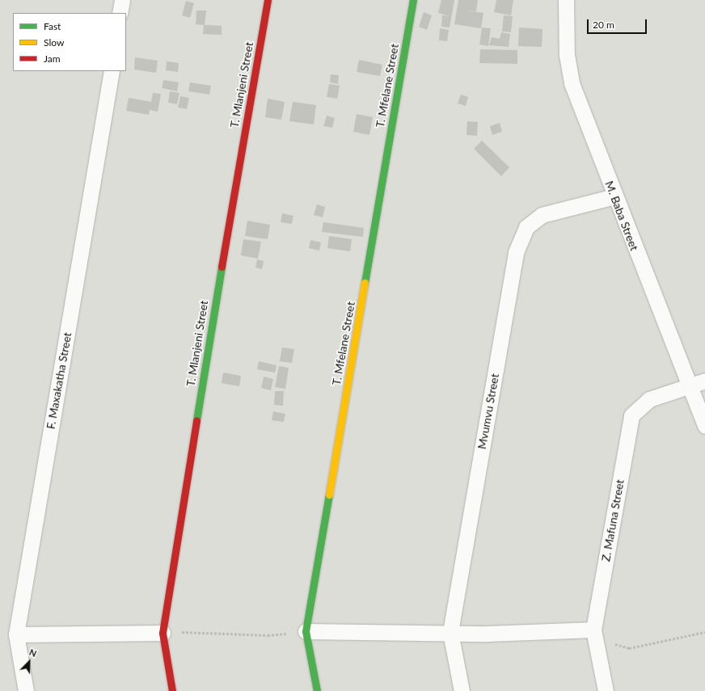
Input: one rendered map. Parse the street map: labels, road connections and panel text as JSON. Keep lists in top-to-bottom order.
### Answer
{
  "streets": {
    "street": [
      "T. Mlanjeni Street",
      "T. Mfelane Street",
      "M. Baba Street",
      "F. Maxakatha Street",
      "Mvumvu Street",
      "Z. Mafuna Street"
    ]
  },
  "crossings": [
    ["M. Baba Street", "Mvumvu Street"],
    ["M. Baba Street", "Z. Mafuna Street"]
  ],
  "legend": ["Fast", "Slow", "Jam"],
  "scale_bar": "20 m",
  "north": "top right"
}
